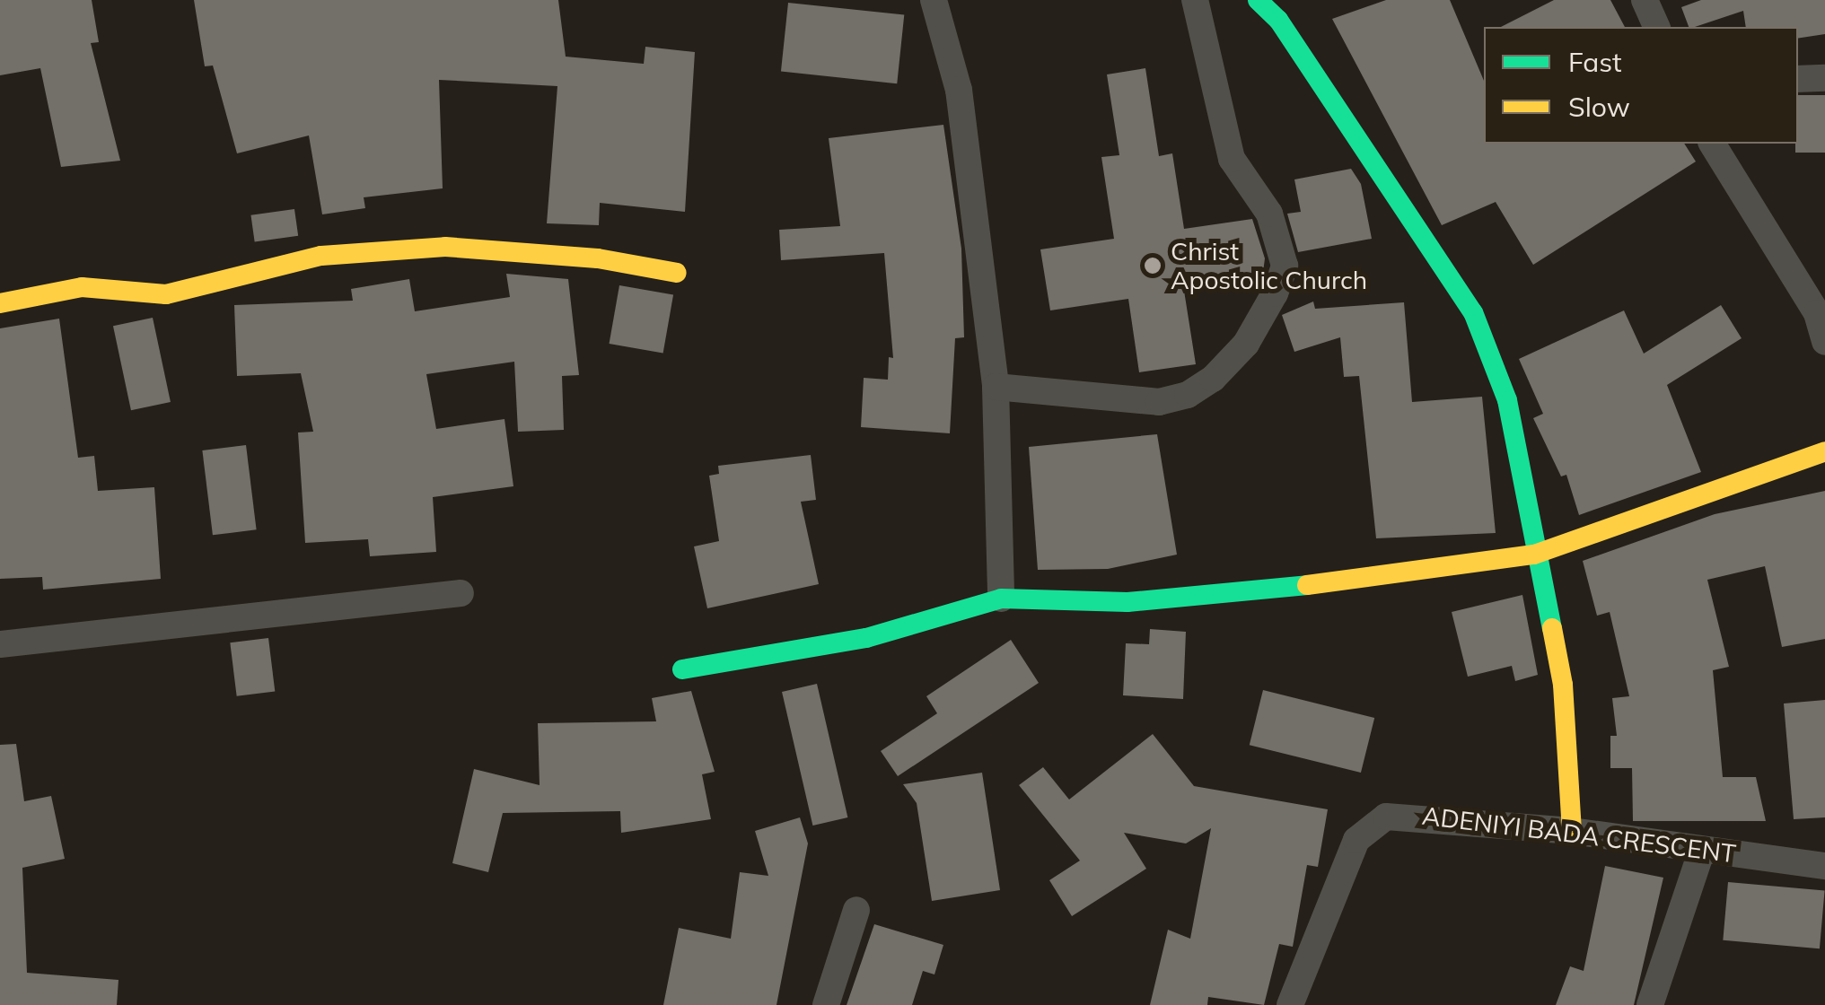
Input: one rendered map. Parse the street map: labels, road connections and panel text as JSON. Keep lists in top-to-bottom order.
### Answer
{
  "streets": {
    "street": ["ADENIYI BADA CRESCENT"]
  },
  "places": ["Christ Apostolic Church"],
  "legend": ["Fast", "Slow"]
}
